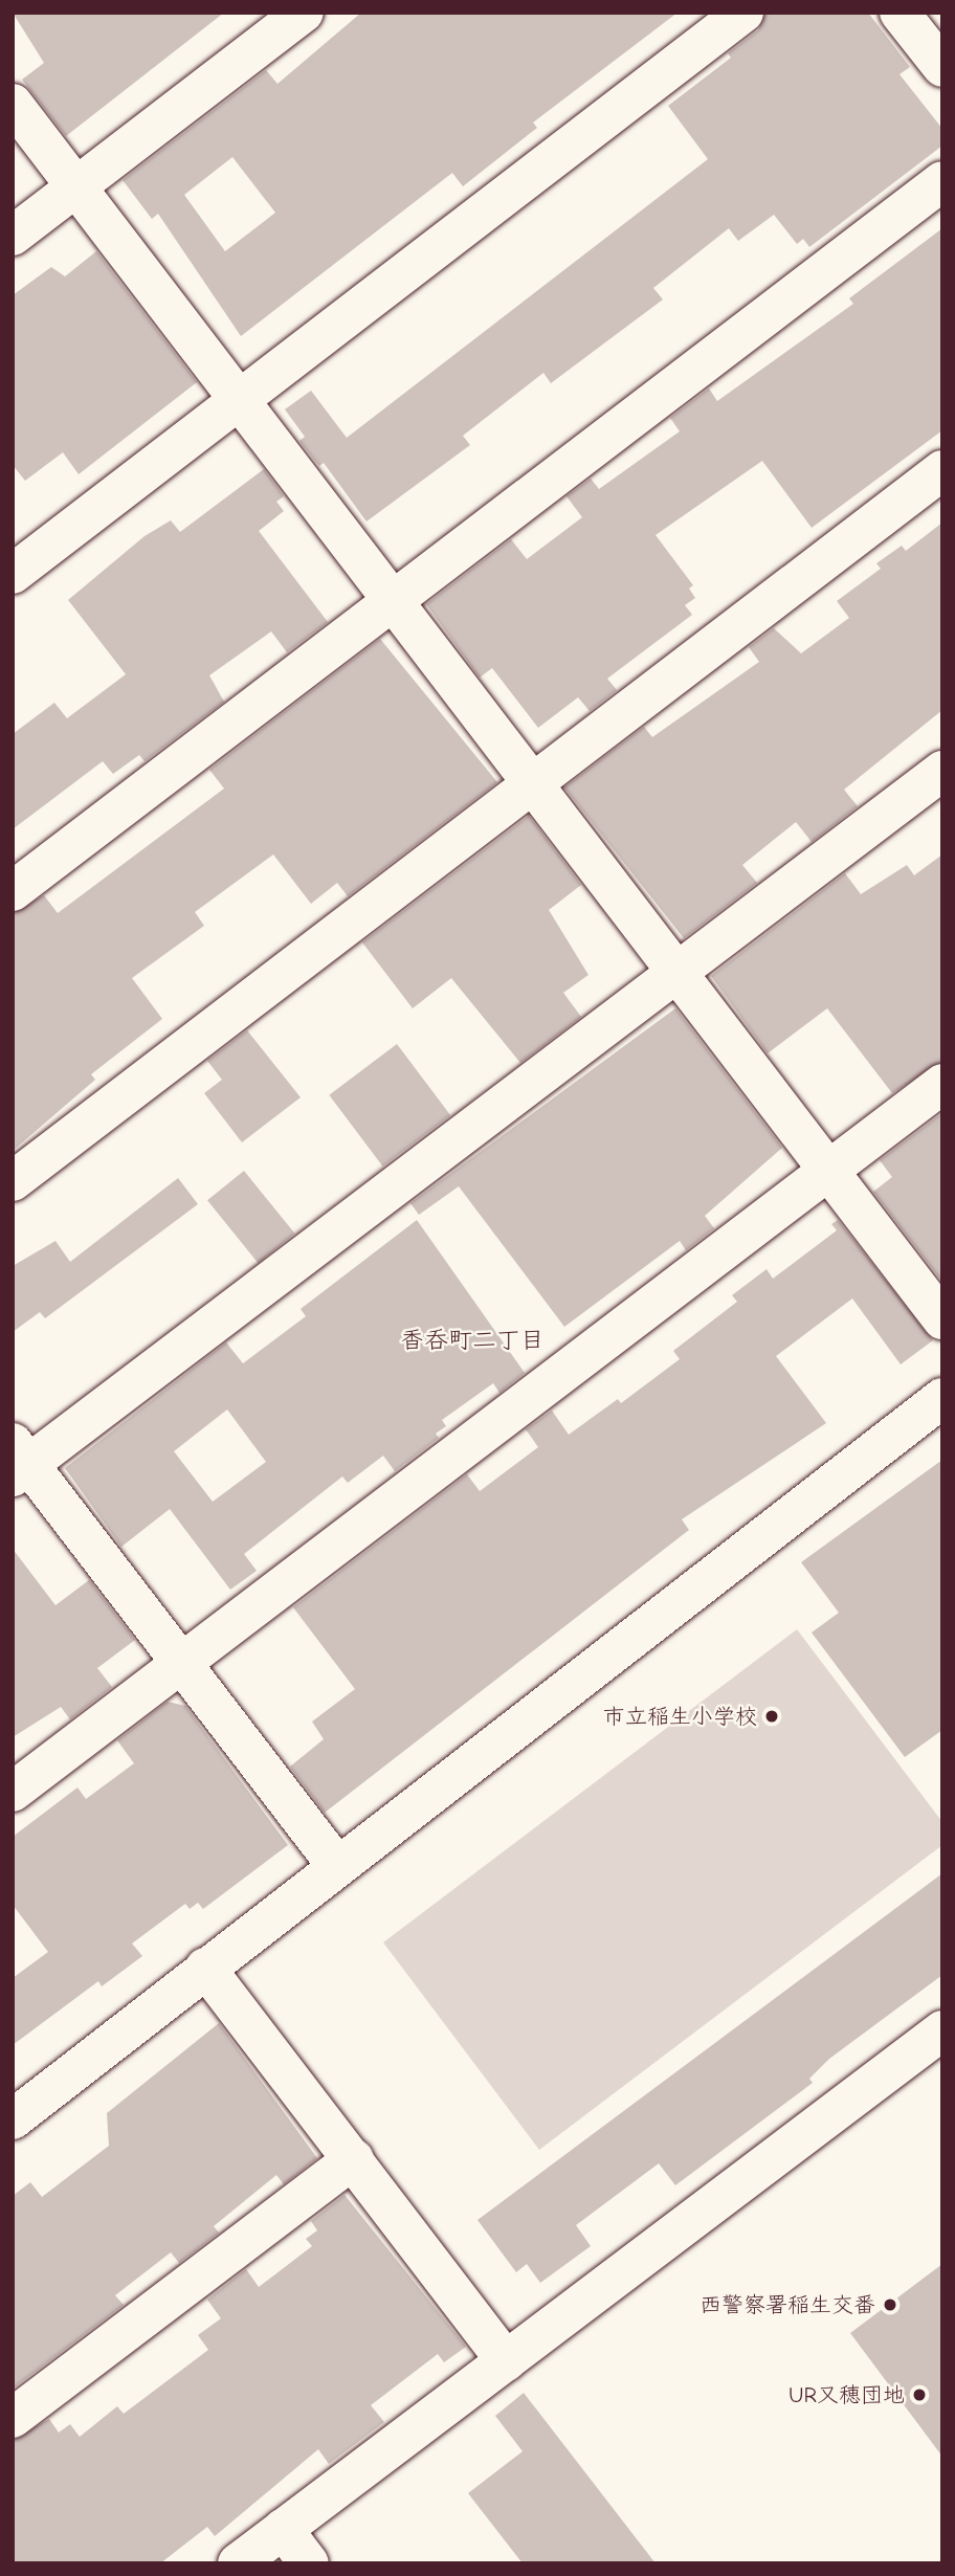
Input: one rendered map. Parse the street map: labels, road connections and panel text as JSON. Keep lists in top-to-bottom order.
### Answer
{
  "districts": ["香呑町二丁目"],
  "places": ["市立稲生小学校", "西警察署稲生交番", "UR又穂団地"]
}
